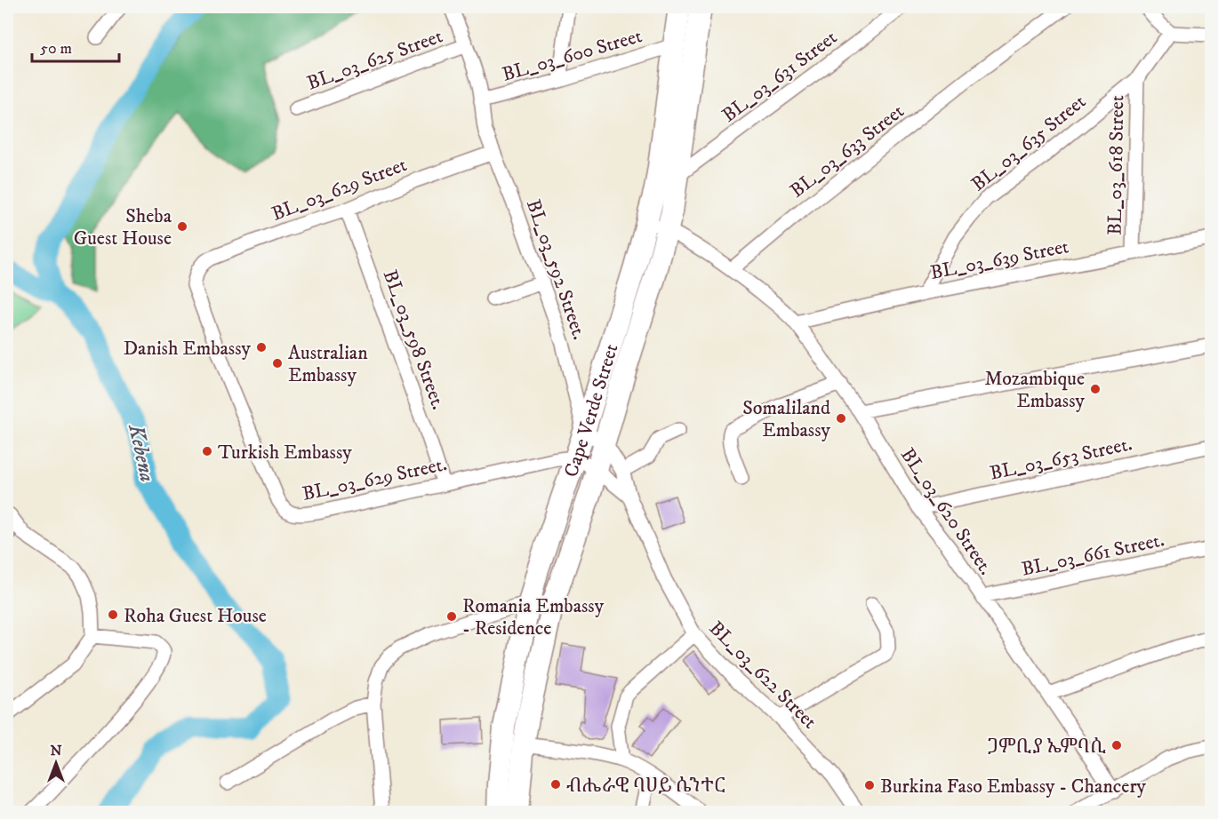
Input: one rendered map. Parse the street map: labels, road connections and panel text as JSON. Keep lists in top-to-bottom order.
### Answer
{
  "streets": {
    "main road": ["Cape Verde Street"],
    "street": [
      "BL_03_600 Street",
      "BL_03_625 Street",
      "BL_03_631 Street",
      "BL_03_635 Street",
      "BL_03_633 Street",
      "BL_03_618 Street",
      "BL_03_629 Street",
      "BL_03_639 Street",
      "BL_03_592 Street.",
      "BL_03_598 Street.",
      "BL_03_653 Street.",
      "BL_03_629 Street.",
      "BL_03_620 Street.",
      "BL_03_661 Street.",
      "BL_03_622 Street"
    ]
  },
  "crossings": [
    ["BL_03_600 Street", "BL_03_592 Street."],
    ["BL_03_600 Street", "Cape Verde Street"],
    ["BL_03_625 Street", "BL_03_592 Street."],
    ["BL_03_631 Street", "Cape Verde Street"],
    ["BL_03_635 Street", "BL_03_618 Street"],
    ["BL_03_635 Street", "BL_03_639 Street"],
    ["BL_03_633 Street", "BL_03_620 Street."],
    ["BL_03_618 Street", "BL_03_639 Street"],
    ["BL_03_629 Street", "BL_03_592 Street."],
    ["BL_03_629 Street", "BL_03_598 Street."],
    ["BL_03_629 Street", "BL_03_629 Street."],
    ["BL_03_639 Street", "BL_03_620 Street."],
    ["BL_03_592 Street.", "Cape Verde Street"],
    ["BL_03_598 Street.", "BL_03_629 Street."],
    ["Cape Verde Street", "BL_03_629 Street."],
    ["Cape Verde Street", "BL_03_622 Street"],
    ["BL_03_653 Street.", "BL_03_620 Street."],
    ["BL_03_620 Street.", "BL_03_661 Street."]
  ],
  "water": ["Kebena"],
  "places": [
    "Sheba Guest House",
    "Danish Embassy",
    "Australian Embassy",
    "Mozambique Embassy",
    "Somaliland Embassy",
    "Turkish Embassy",
    "Roha Guest House",
    "Romania Embassy - Residence",
    "ጋምቢያ ኤምባሲ",
    "ብሔራዊ ባሀይ ሴንተር",
    "Burkina Faso Embassy - Chancery"
  ],
  "scale_bar": "50 m",
  "north": "top"
}
